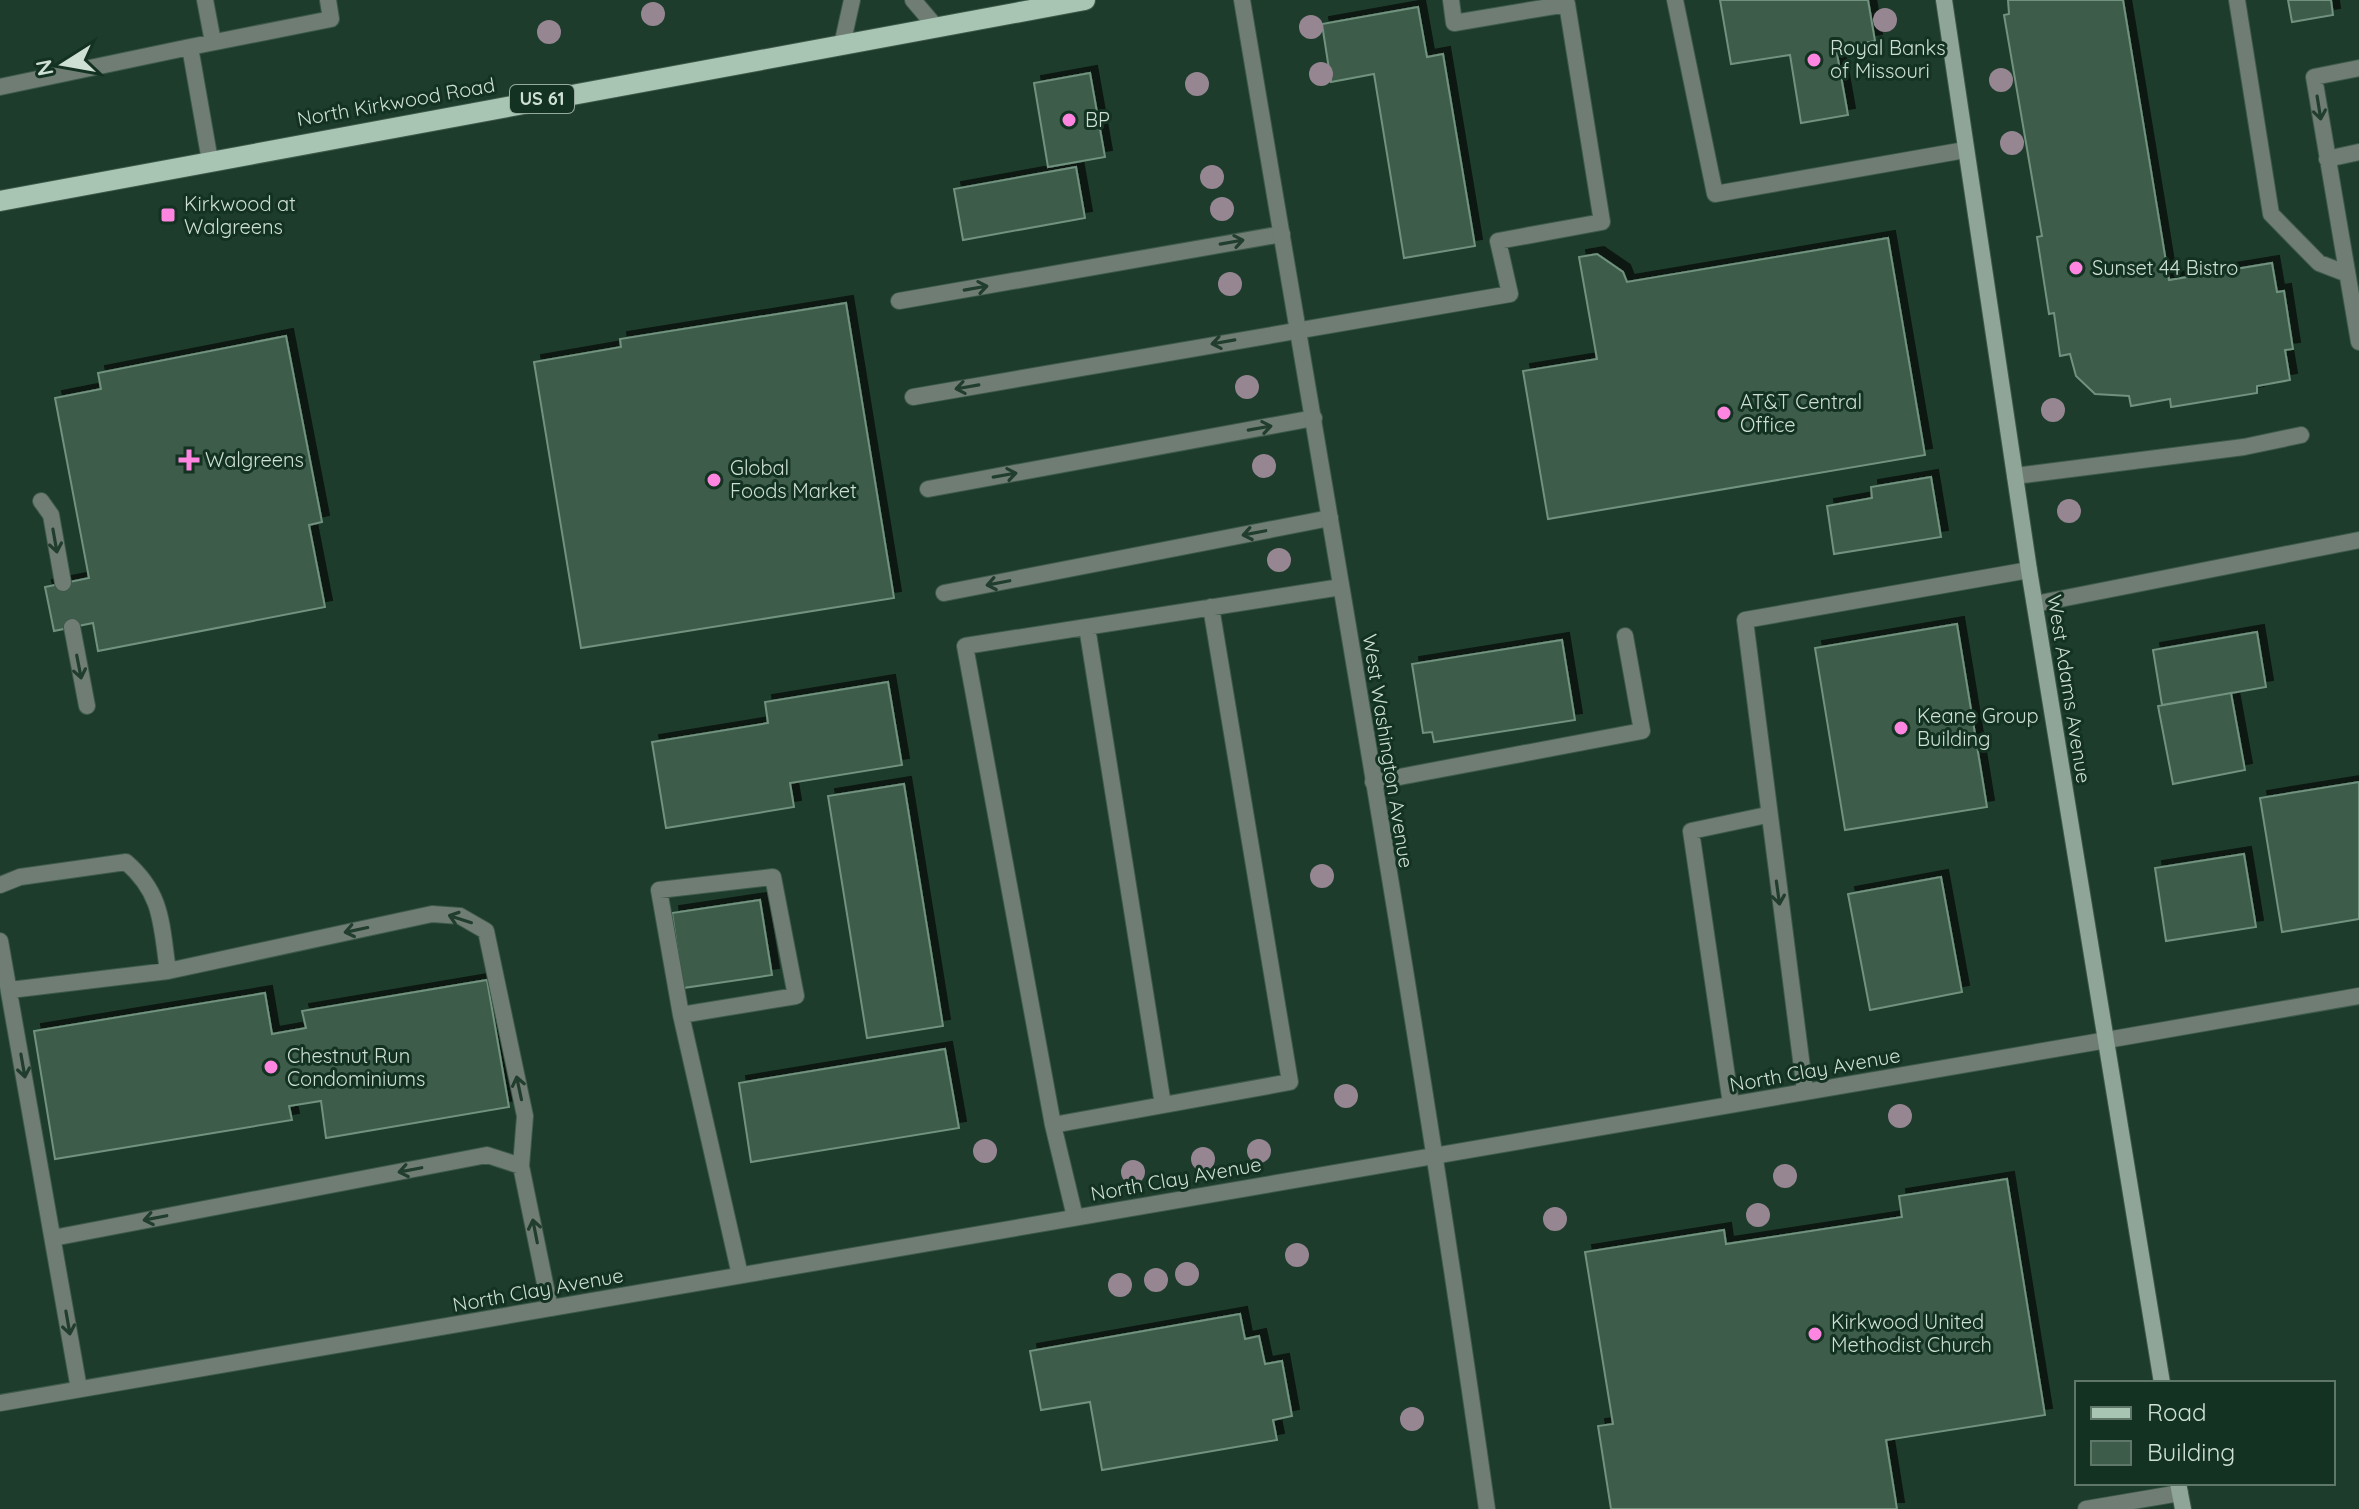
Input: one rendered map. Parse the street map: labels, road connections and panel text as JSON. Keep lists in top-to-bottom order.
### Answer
{
  "streets": {
    "main road": ["US 61", "North Kirkwood Road", "West Adams Avenue"],
    "street": ["West Washington Avenue", "North Clay Avenue"]
  },
  "crossings": [
    ["West Adams Avenue", "North Clay Avenue"],
    ["West Washington Avenue", "North Clay Avenue"]
  ],
  "places": {
    "other": [
      "Royal Banks of Missouri",
      "BP",
      "Sunset 44 Bistro",
      "AT&T Central Office",
      "Global Foods Market",
      "Keane Group Building",
      "Chestnut Run Condominiums",
      "Kirkwood United Methodist Church"
    ],
    "transit": ["Kirkwood at Walgreens"],
    "health": ["Walgreens"]
  },
  "legend": ["Road", "Building"],
  "north": "left"
}
